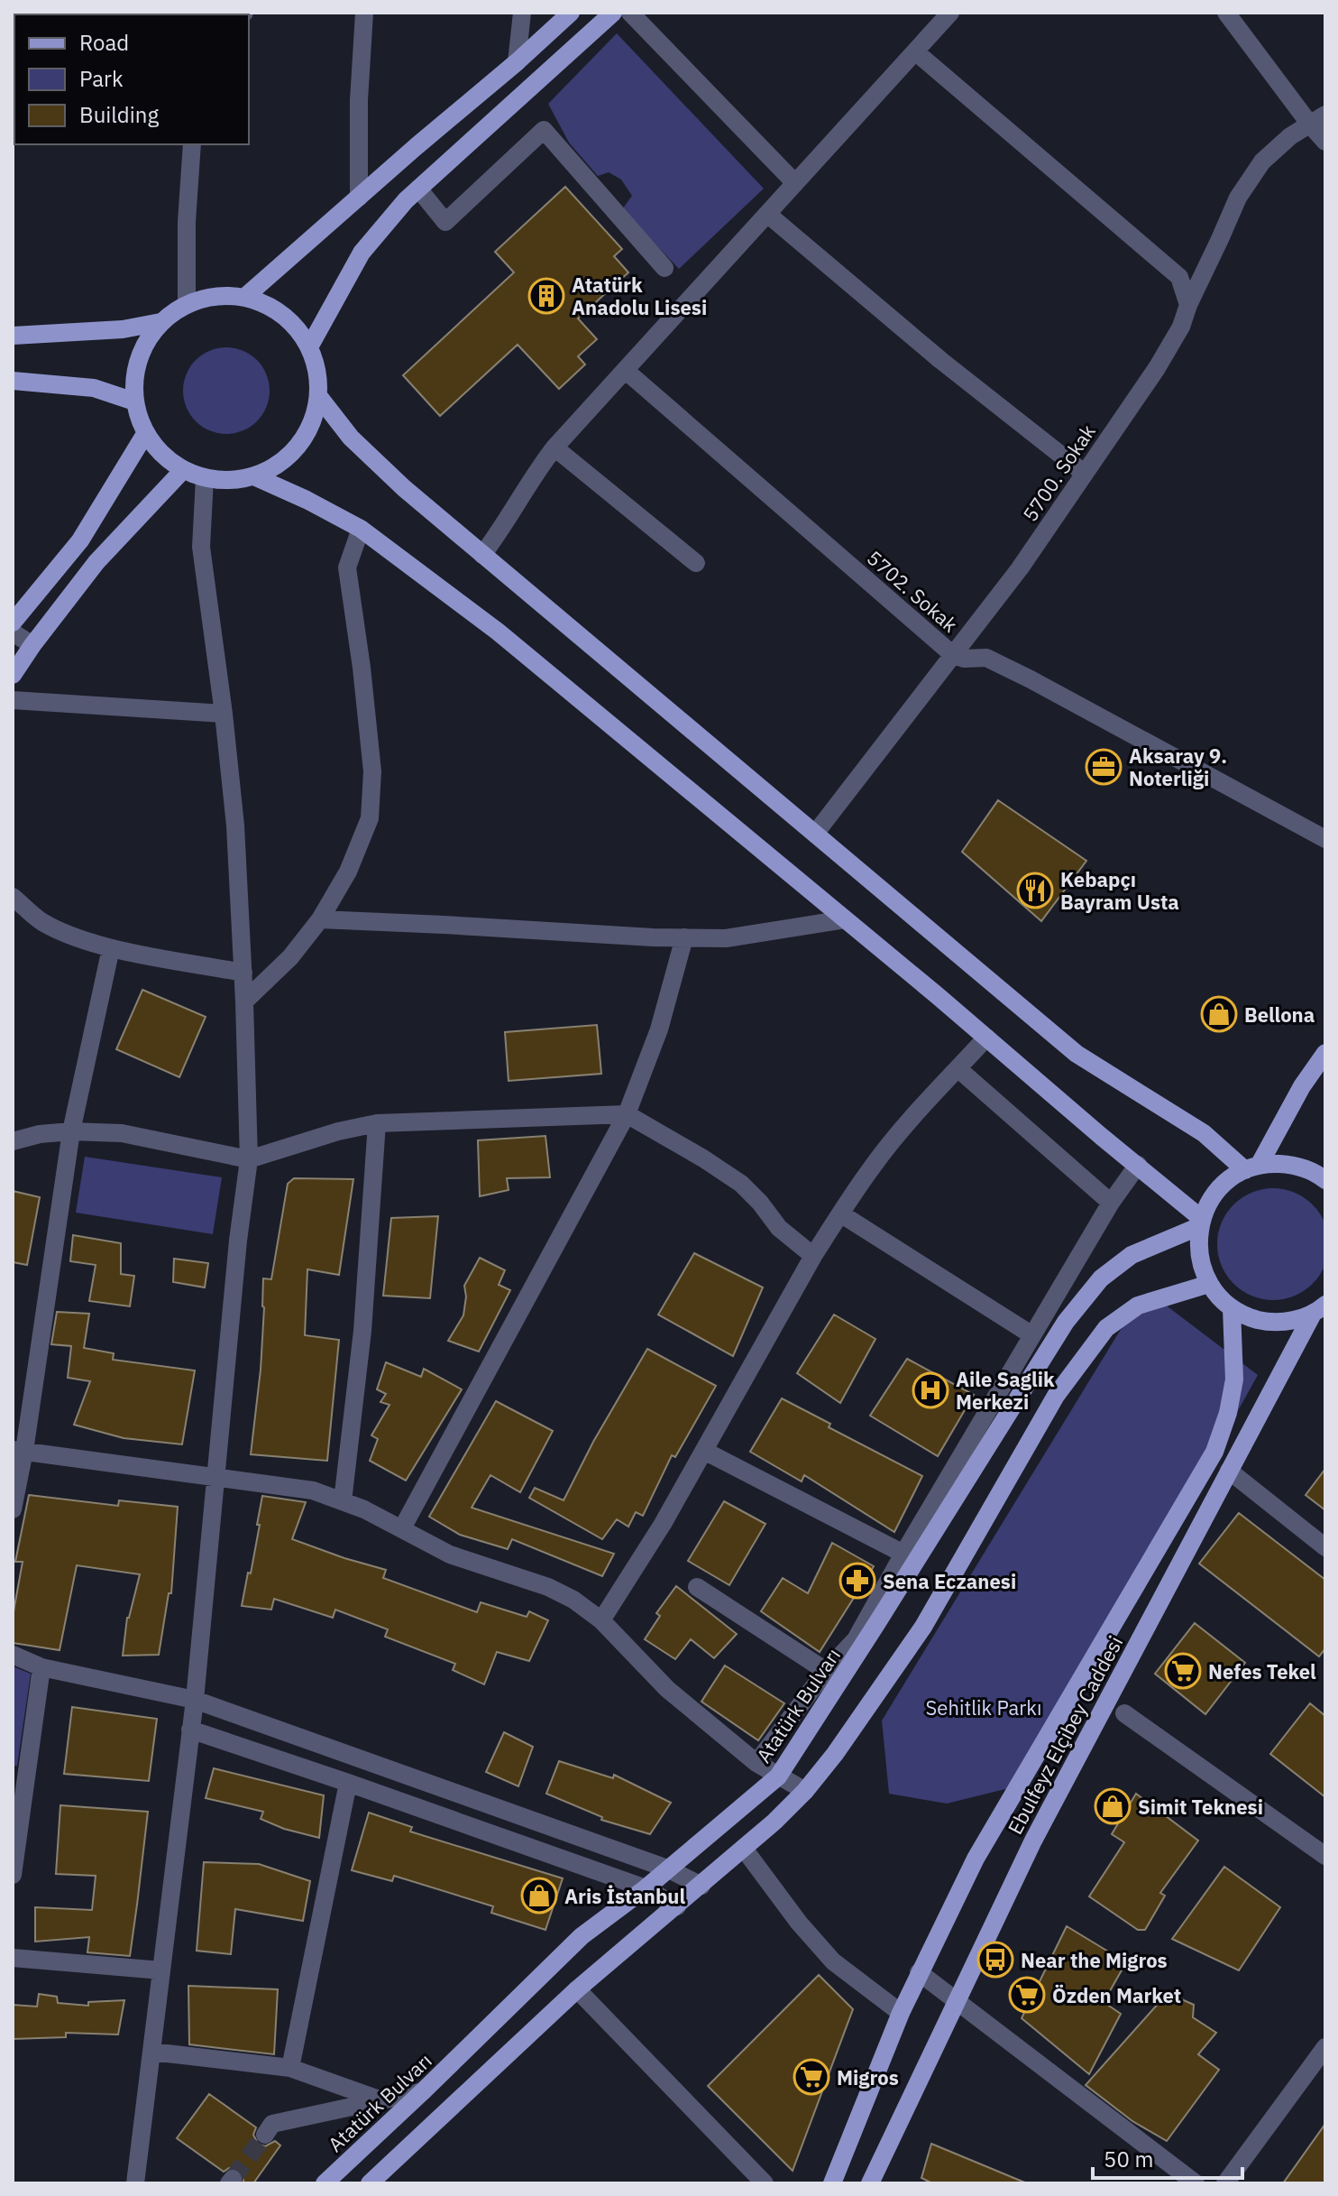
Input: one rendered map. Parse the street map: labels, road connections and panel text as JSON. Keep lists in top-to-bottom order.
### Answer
{
  "streets": {
    "main road": ["Atatürk Bulvarı", "Ebulfeyz Elçibey Caddesi"],
    "street": ["5700. Sokak", "5702. Sokak"]
  },
  "crossings": [
    ["5700. Sokak", "5702. Sokak"]
  ],
  "parks": ["Sehitlik Parkı"],
  "places": {
    "building": ["Atatürk Anadolu Lisesi"],
    "office": ["Aksaray 9. Noterliği"],
    "restaurant": ["Kebapçı Bayram Usta"],
    "shop": ["Bellona", "Simit Teknesi", "Aris İstanbul"],
    "hospital": ["Aile Saglik Merkezi"],
    "pharmacy": ["Sena Eczanesi"],
    "supermarket": ["Nefes Tekel", "Özden Market", "Migros"],
    "bus stop": ["Near the Migros"]
  },
  "legend": ["Road", "Park", "Building"],
  "scale_bar": "50 m"
}
